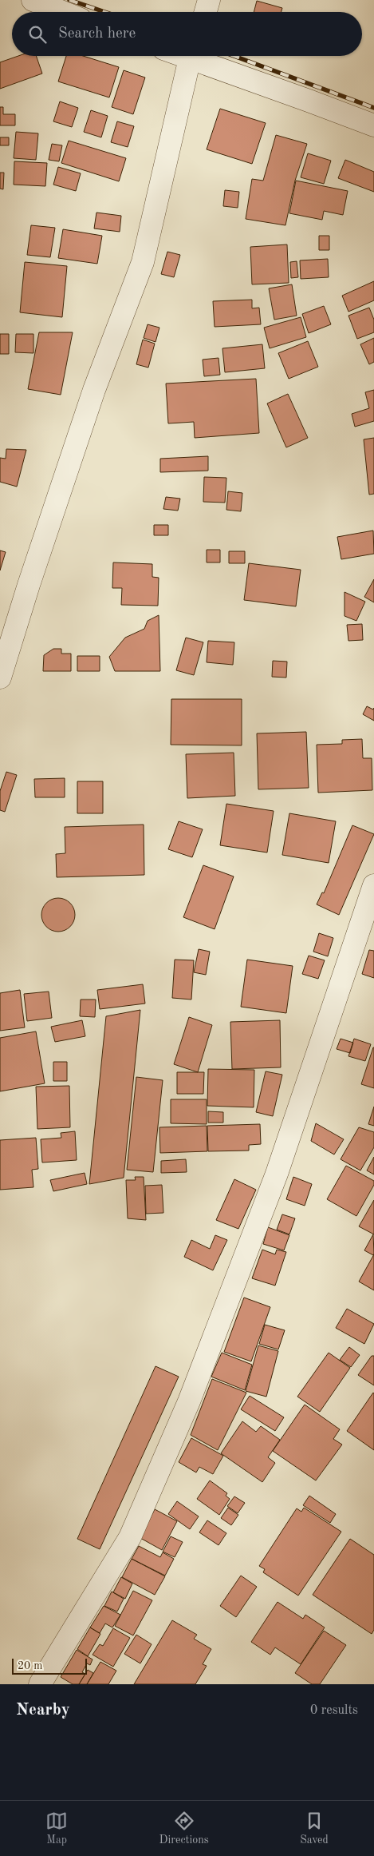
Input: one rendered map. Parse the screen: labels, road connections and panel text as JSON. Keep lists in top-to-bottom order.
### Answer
{
  "scale_bar": "20 m",
  "page": {
    "search": "Search here",
    "scale": "20 m",
    "heading": ["Nearby", "0 results"],
    "nav": ["Map", "Directions", "Saved"]
  }
}
